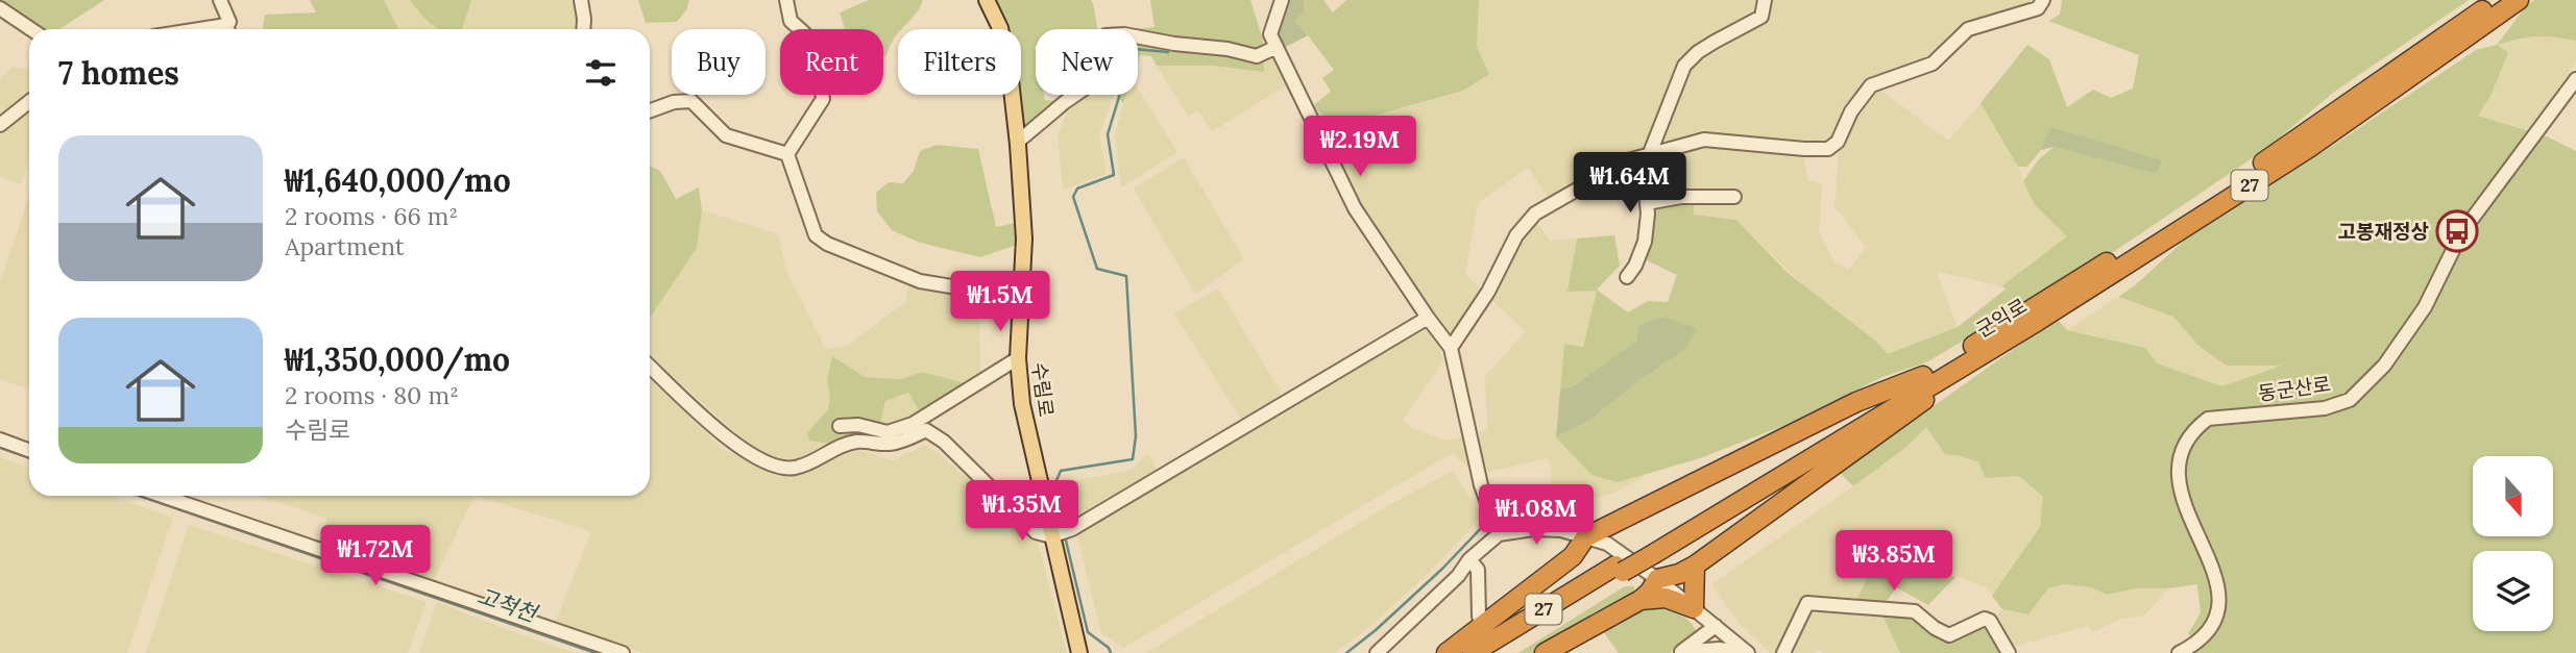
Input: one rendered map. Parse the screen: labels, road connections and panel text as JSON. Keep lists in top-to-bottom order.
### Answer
{
  "streets": {
    "highway": ["27", "군익로"],
    "main road": ["수림로"],
    "street": ["동군산로"]
  },
  "water": ["고척천"],
  "places": {
    "bus stop": ["고봉재정상"]
  },
  "north": "bottom",
  "page": {
    "chip": [
      "Buy",
      "Rent",
      "Filters",
      "New"
    ],
    "heading": "7 homes",
    "price": [
      "₩2.19M",
      "₩1.64M",
      "₩1.5M",
      "₩1.35M",
      "₩1.08M",
      "₩1.72M",
      "₩3.85M"
    ],
    "list": [
      {
        "name": "₩1,640,000/mo",
        "note": "2 rooms · 66 m² · Apartment"
      },
      {
        "name": "₩1,350,000/mo",
        "note": "2 rooms · 80 m² · 수림로"
      }
    ]
  }
}
